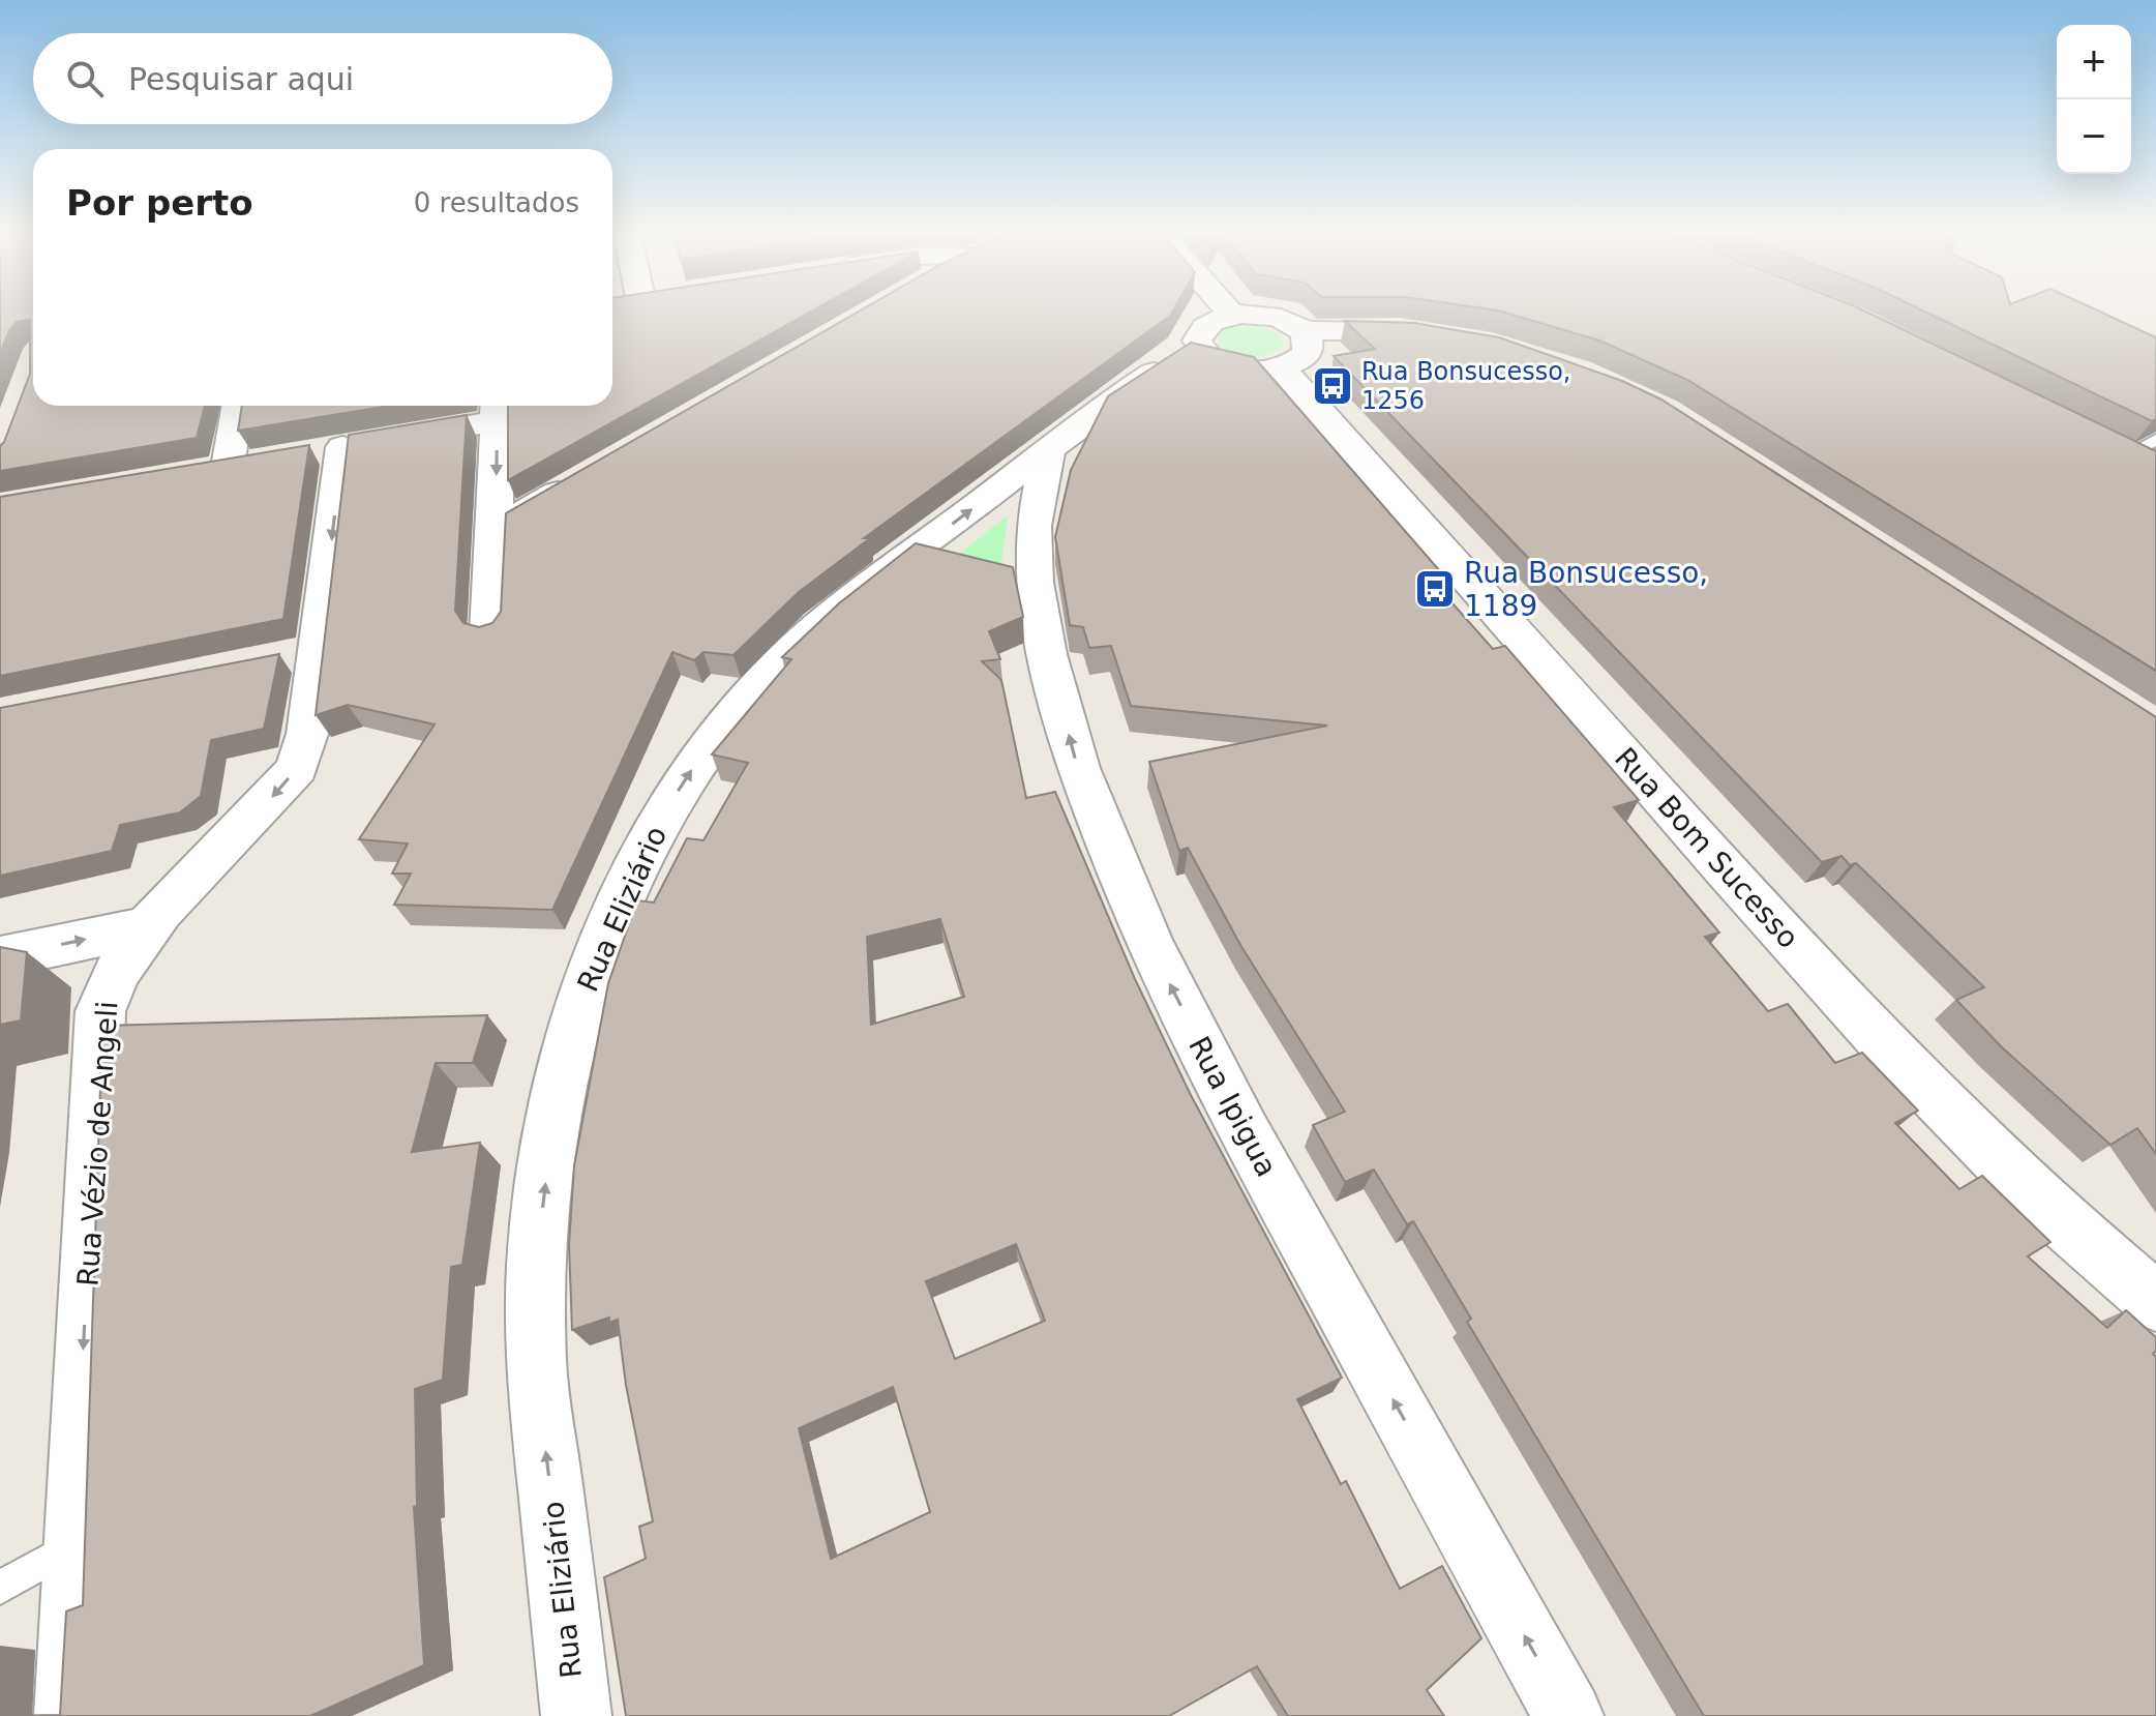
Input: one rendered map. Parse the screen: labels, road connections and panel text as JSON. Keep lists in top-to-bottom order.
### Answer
{
  "streets": {
    "street": [
      "Rua Bom Sucesso",
      "Rua Eliziário",
      "Rua Ipigua",
      "Rua Vézio de Angeli"
    ]
  },
  "crossings": [
    ["Rua Eliziário", "Rua Ipigua"]
  ],
  "one_way": ["Rua Eliziário", "Rua Ipigua", "Rua Vézio de Angeli"],
  "places": {
    "bus stop": ["Rua Bonsucesso, 1256", "Rua Bonsucesso, 1189"]
  },
  "page": {
    "map_buttons": ["+", "−"],
    "search": "Pesquisar aqui",
    "heading": ["Por perto", "0 resultados"]
  }
}
